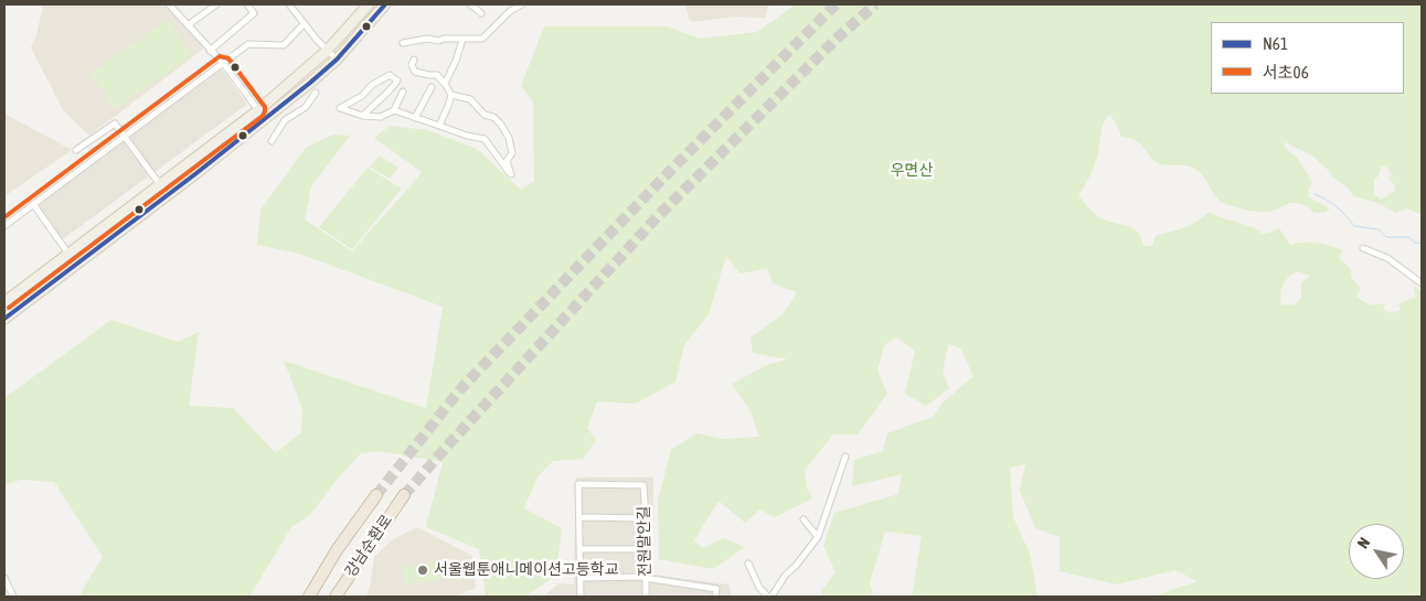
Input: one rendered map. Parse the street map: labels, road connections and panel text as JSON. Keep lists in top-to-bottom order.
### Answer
{
  "streets": {
    "highway": ["강남순환로"],
    "street": ["전원말안길"]
  },
  "parks": ["우면산"],
  "places": ["서울웹툰애니메이션고등학교"],
  "lines": ["transit line N61", "transit line 서초06"],
  "legend": ["N61", "서초06"],
  "north": "top left"
}
